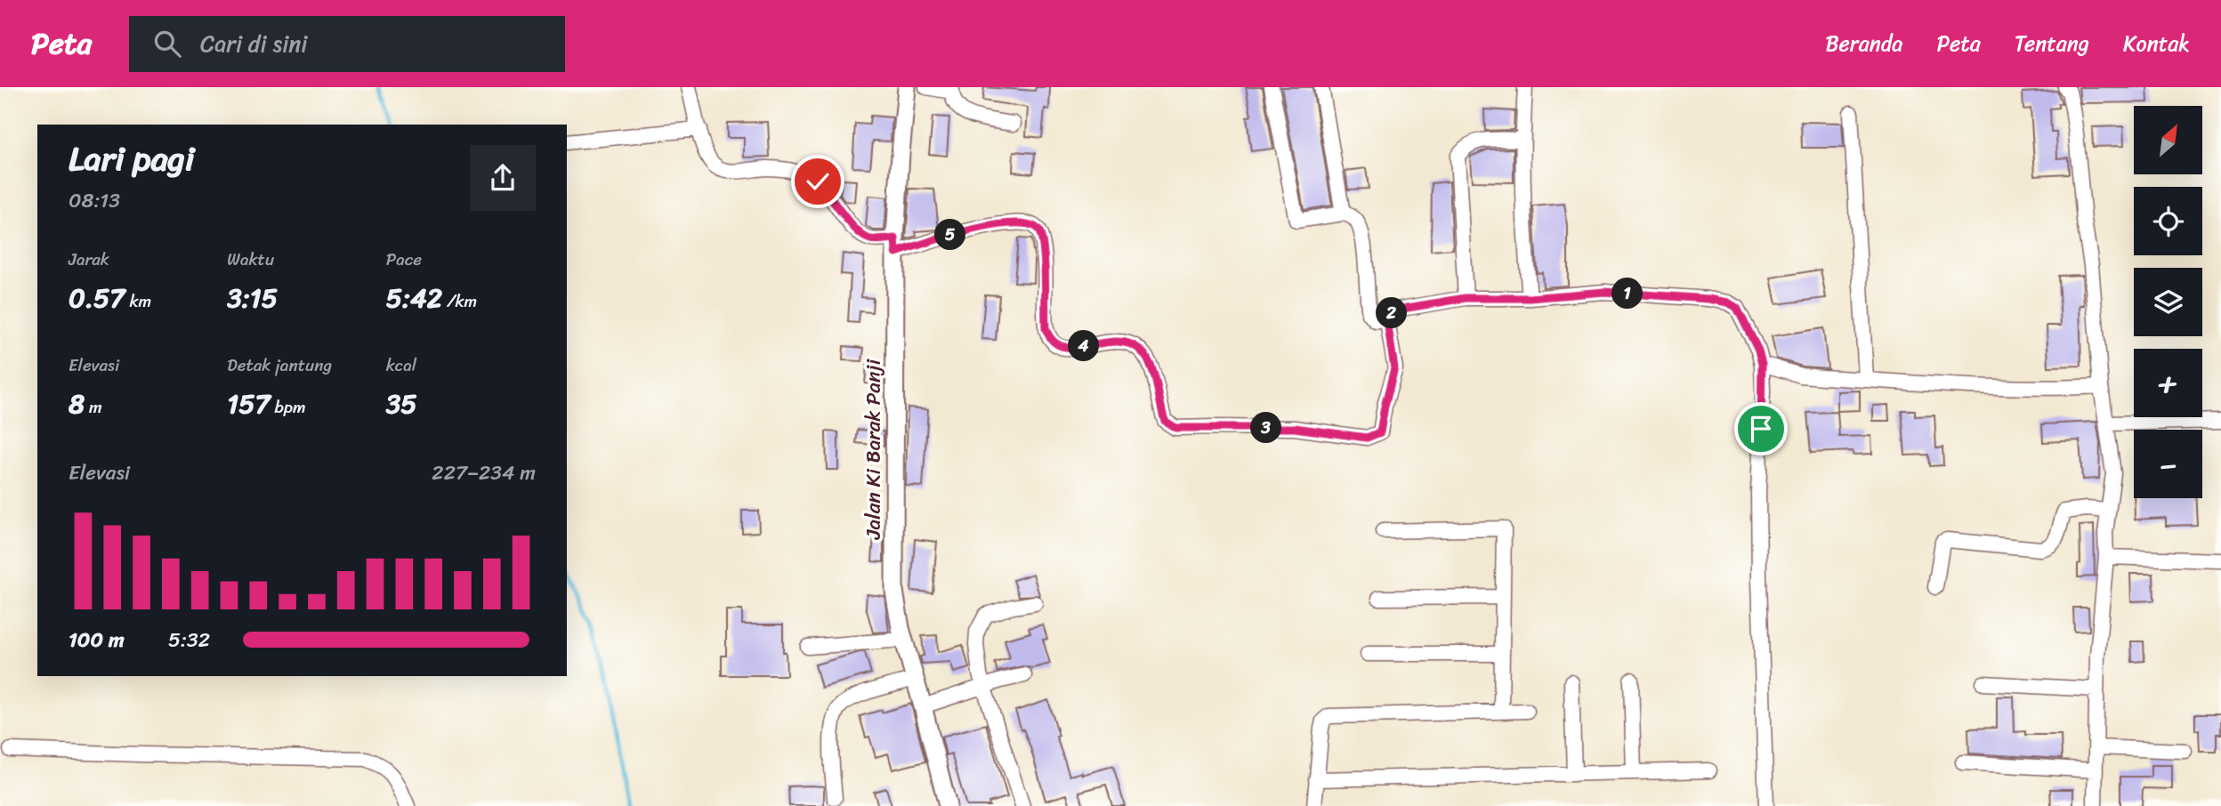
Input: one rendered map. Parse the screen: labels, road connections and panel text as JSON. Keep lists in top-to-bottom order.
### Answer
{
  "streets": {
    "street": ["Jalan Ki Barak Panji"]
  },
  "north": "top right",
  "page": {
    "header": "Peta",
    "search": "Cari di sini",
    "nav": [
      "Beranda",
      "Peta",
      "Tentang",
      "Kontak"
    ],
    "map_buttons": ["+", "−"],
    "heading": ["Lari pagi", "08:13"],
    "pins": [
      "5",
      "1",
      "2",
      "4",
      "3"
    ],
    "stats": [
      ["Jarak", "0.57 km"],
      ["Waktu", "3:15"],
      ["Pace", "5:42 /km"],
      ["Elevasi", "8 m"],
      ["Detak jantung", "157 bpm"],
      ["kcal", "35"]
    ],
    "chart": ["Elevasi", "227–234 m"],
    "list": [
      {
        "name": "100 m",
        "note": "5:32"
      }
    ]
  }
}
